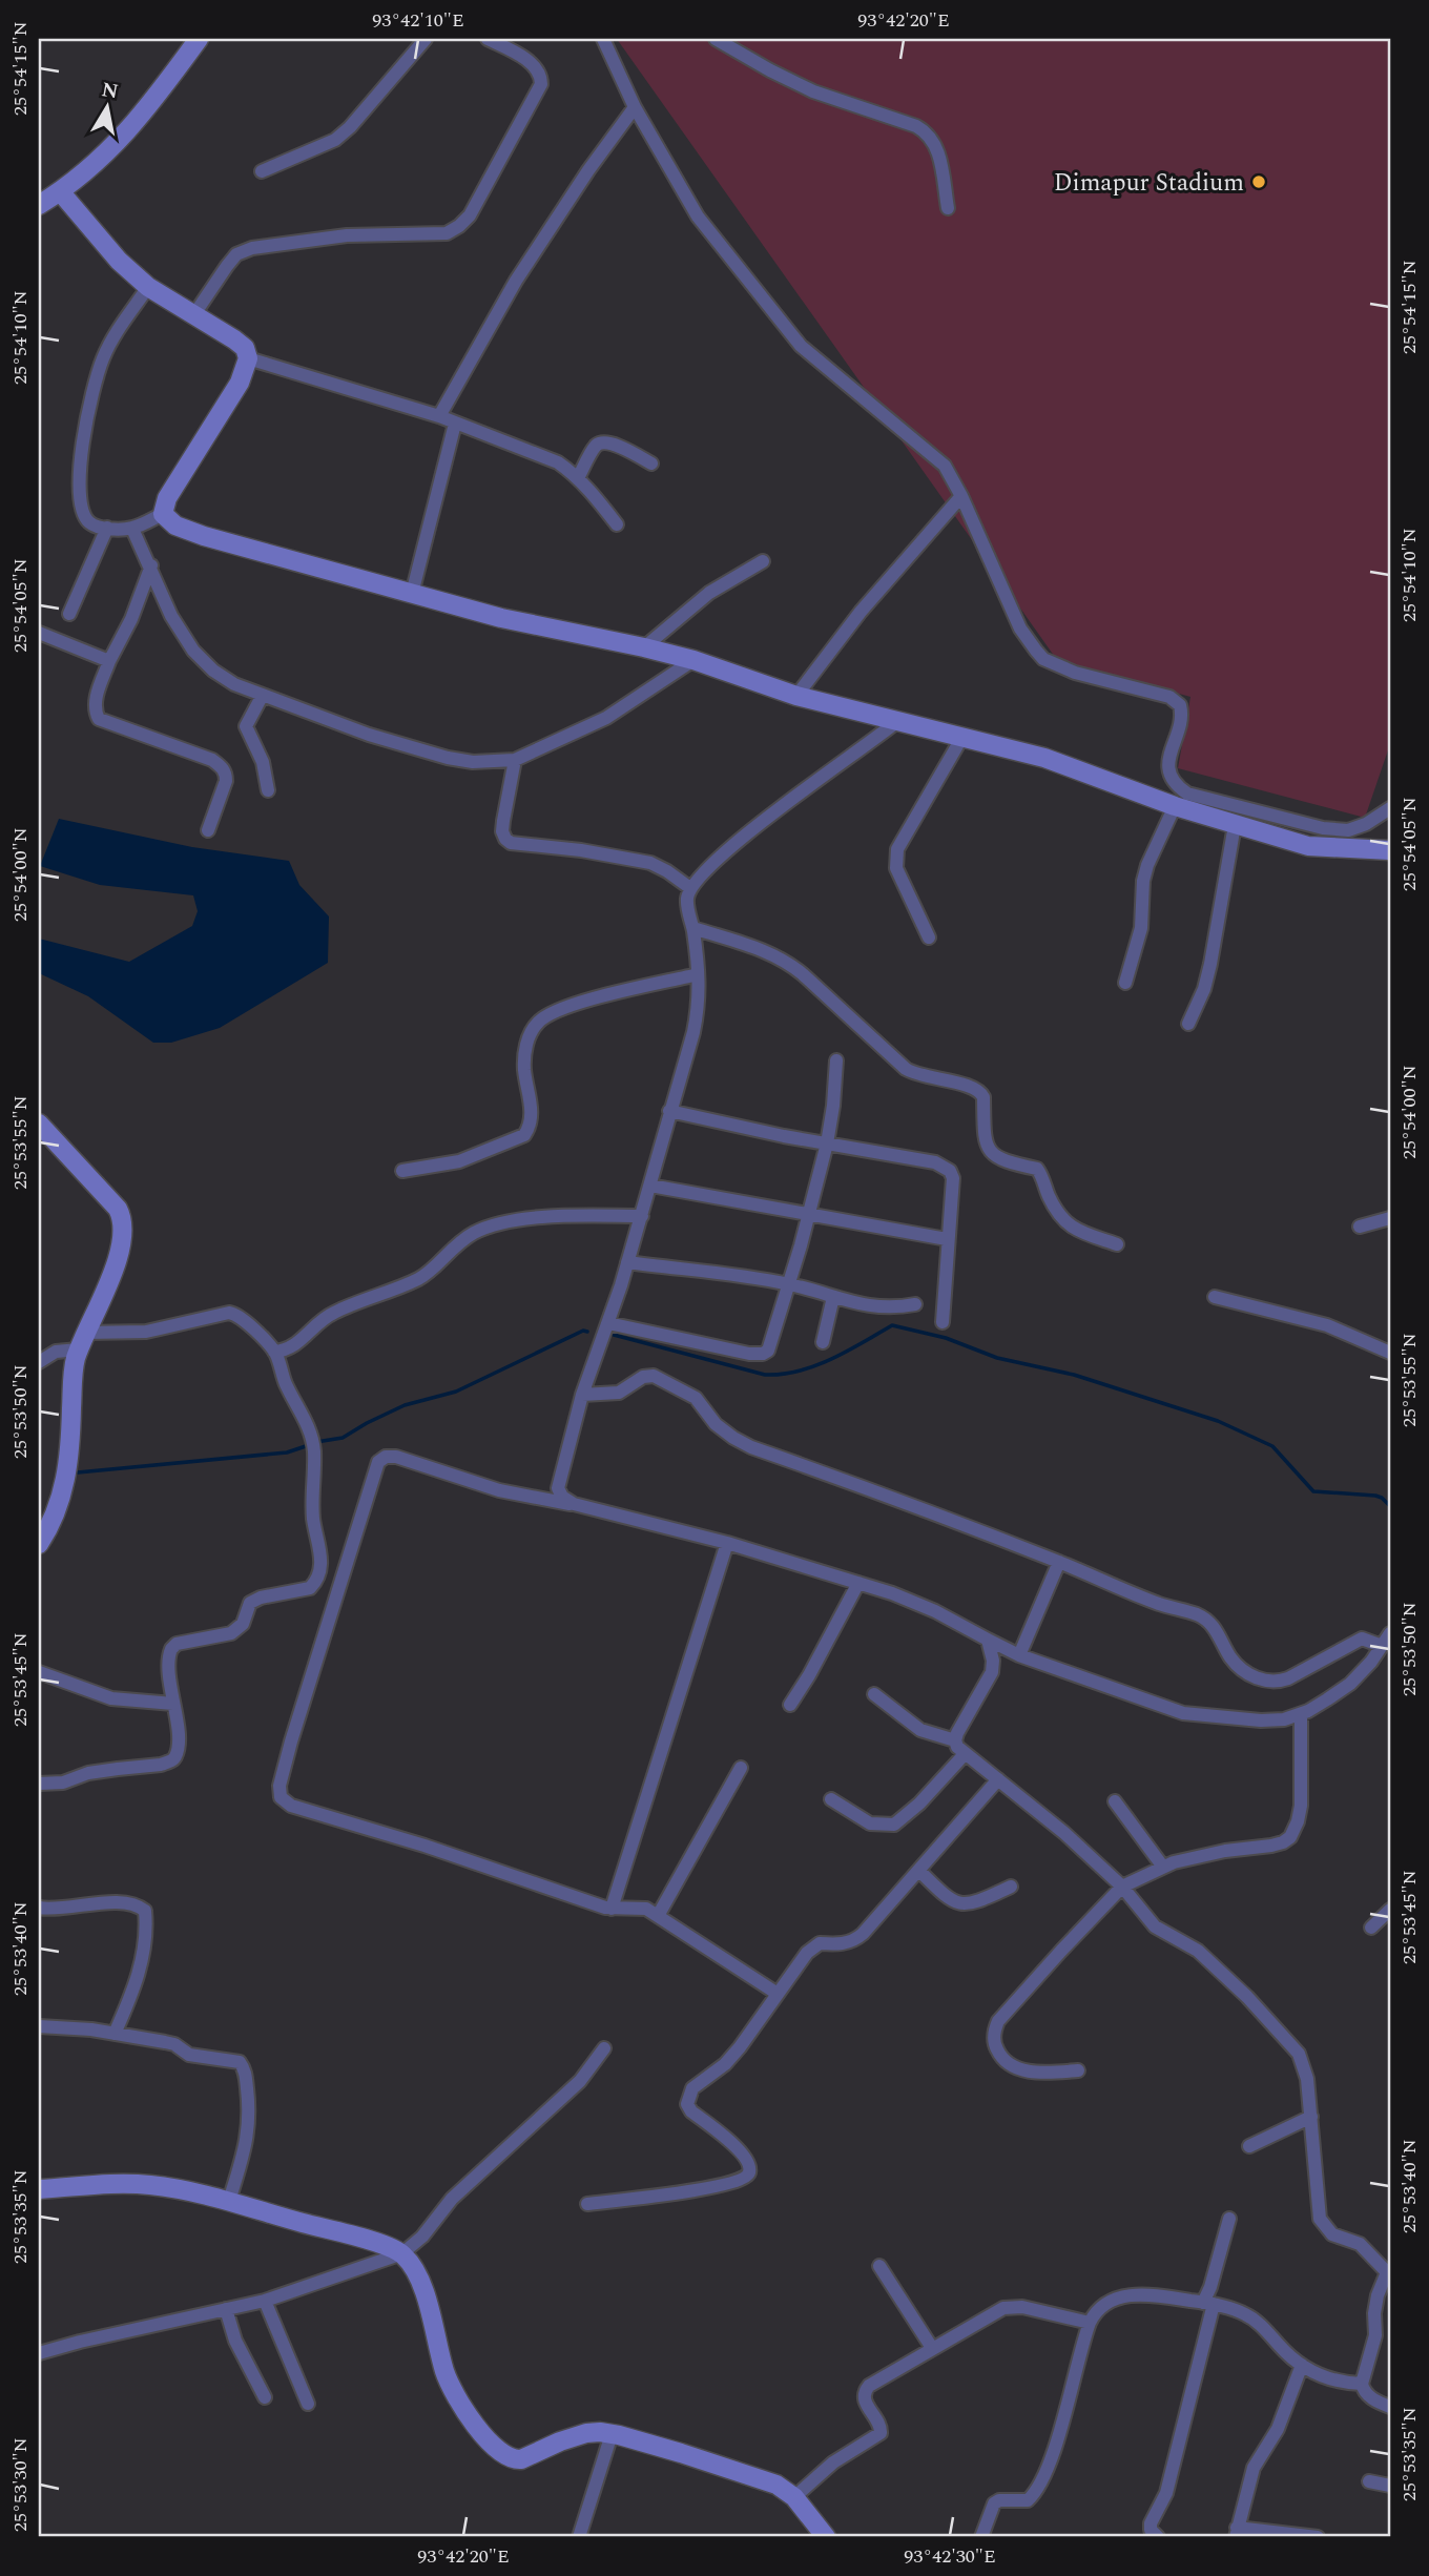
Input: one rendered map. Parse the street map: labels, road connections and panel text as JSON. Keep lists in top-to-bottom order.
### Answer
{
  "places": ["Dimapur Stadium"],
  "north": "top",
  "coordinates": [
    "93°42'10\"E",
    "93°42'20\"E",
    "25°54'15\"N",
    "25°54'10\"N",
    "25°54'05\"N",
    "25°54'00\"N",
    "25°53'55\"N",
    "25°53'50\"N",
    "25°53'45\"N",
    "25°53'40\"N",
    "25°53'35\"N",
    "25°53'30\"N",
    "93°42'30\"E"
  ]
}
